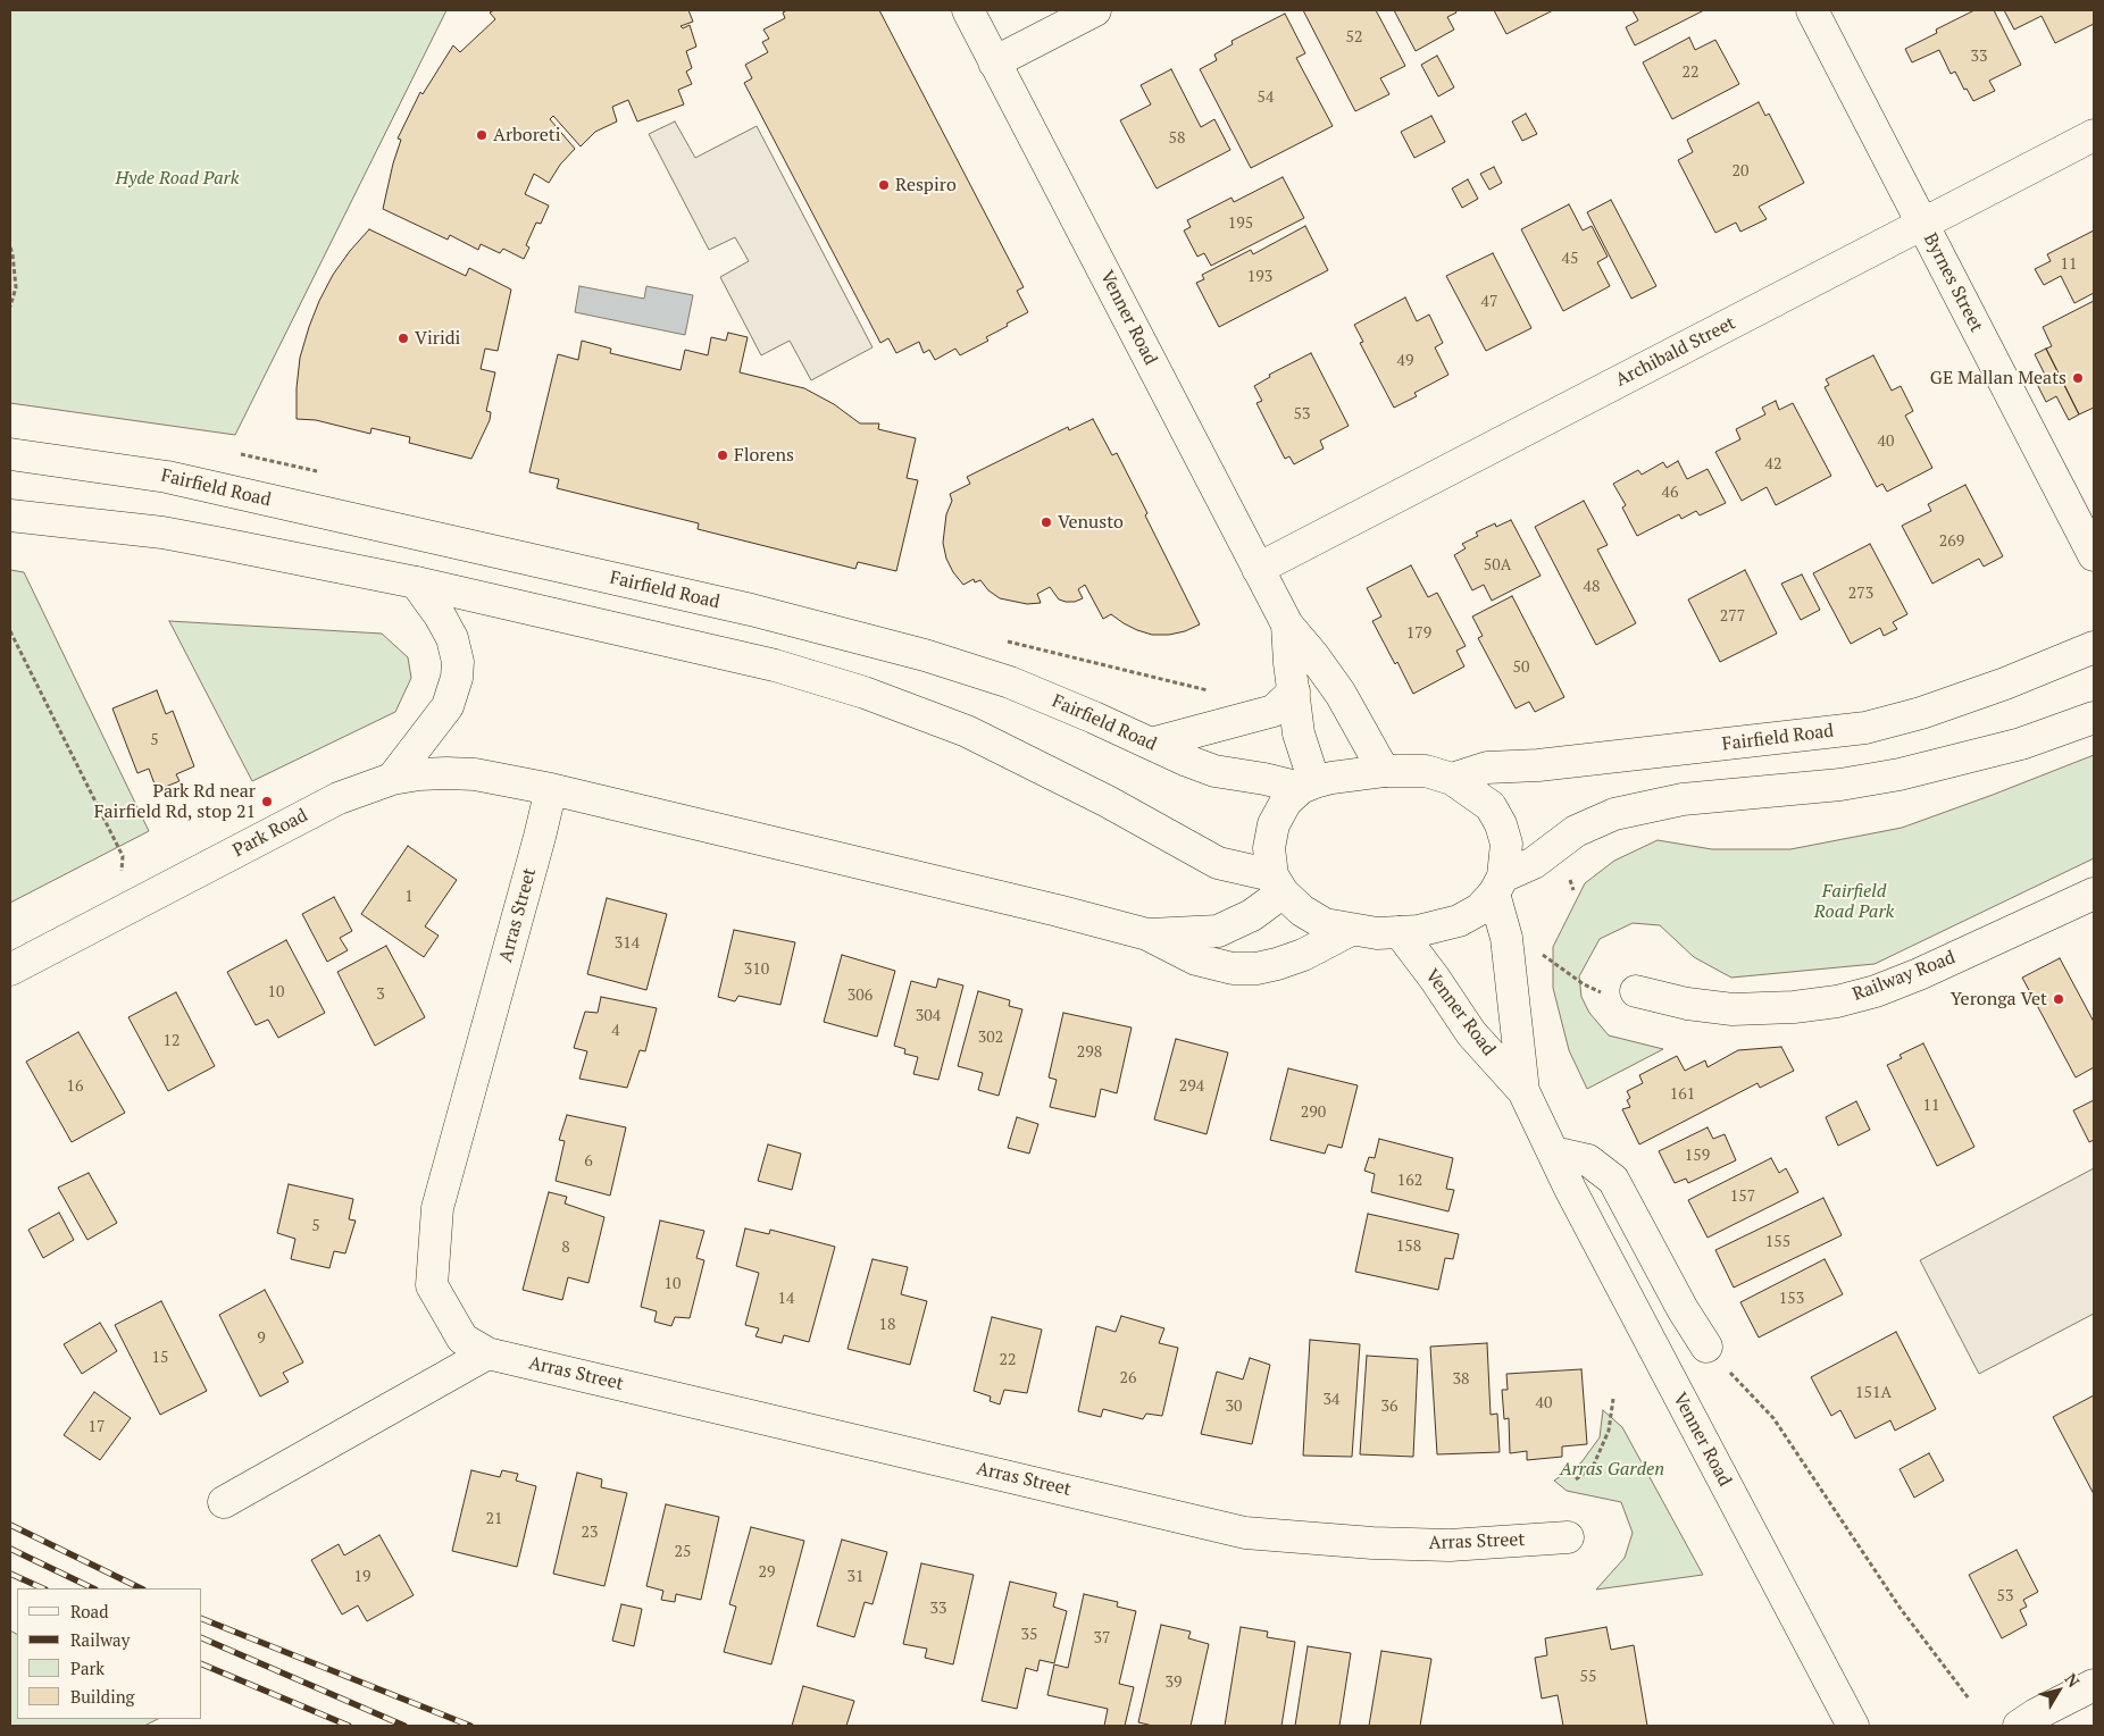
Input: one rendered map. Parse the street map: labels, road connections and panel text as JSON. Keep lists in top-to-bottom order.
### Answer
{
  "streets": {
    "street": [
      "Byrnes Street",
      "Venner Road",
      "Archibald Street",
      "Fairfield Road",
      "Park Road",
      "Arras Street",
      "Railway Road"
    ]
  },
  "crossings": [
    ["Byrnes Street", "Archibald Street"],
    ["Venner Road", "Archibald Street"],
    ["Venner Road", "Fairfield Road"],
    ["Park Road", "Arras Street"]
  ],
  "parks": ["Hyde Road Park", "Fairfield Road Park", "Arras Garden"],
  "places": [
    "Arboreti",
    "Respiro",
    "Viridi",
    "GE Mallan Meats",
    "Florens",
    "Venusto",
    "Park Rd near Fairfield Rd, stop 21",
    "Yeronga Vet"
  ],
  "house_numbers": [
    "52",
    "33",
    "22",
    "54",
    "58",
    "20",
    "195",
    "45",
    "11",
    "193",
    "47",
    "49",
    "53",
    "40",
    "42",
    "46",
    "269",
    "50A",
    "48",
    "273",
    "277",
    "179",
    "50",
    "5",
    "1",
    "314",
    "310",
    "10",
    "3",
    "306",
    "304",
    "4",
    "302",
    "12",
    "298",
    "16",
    "294",
    "161",
    "11",
    "290",
    "159",
    "6",
    "162",
    "157",
    "5",
    "155",
    "158",
    "8",
    "10",
    "14",
    "153",
    "18",
    "9",
    "15",
    "22",
    "26",
    "38",
    "151A",
    "34",
    "40",
    "30",
    "36",
    "17",
    "21",
    "23",
    "25",
    "29",
    "19",
    "31",
    "53",
    "33",
    "35",
    "37",
    "55",
    "39"
  ],
  "legend": [
    "Road",
    "Railway",
    "Park",
    "Building"
  ],
  "north": "top right"
}
